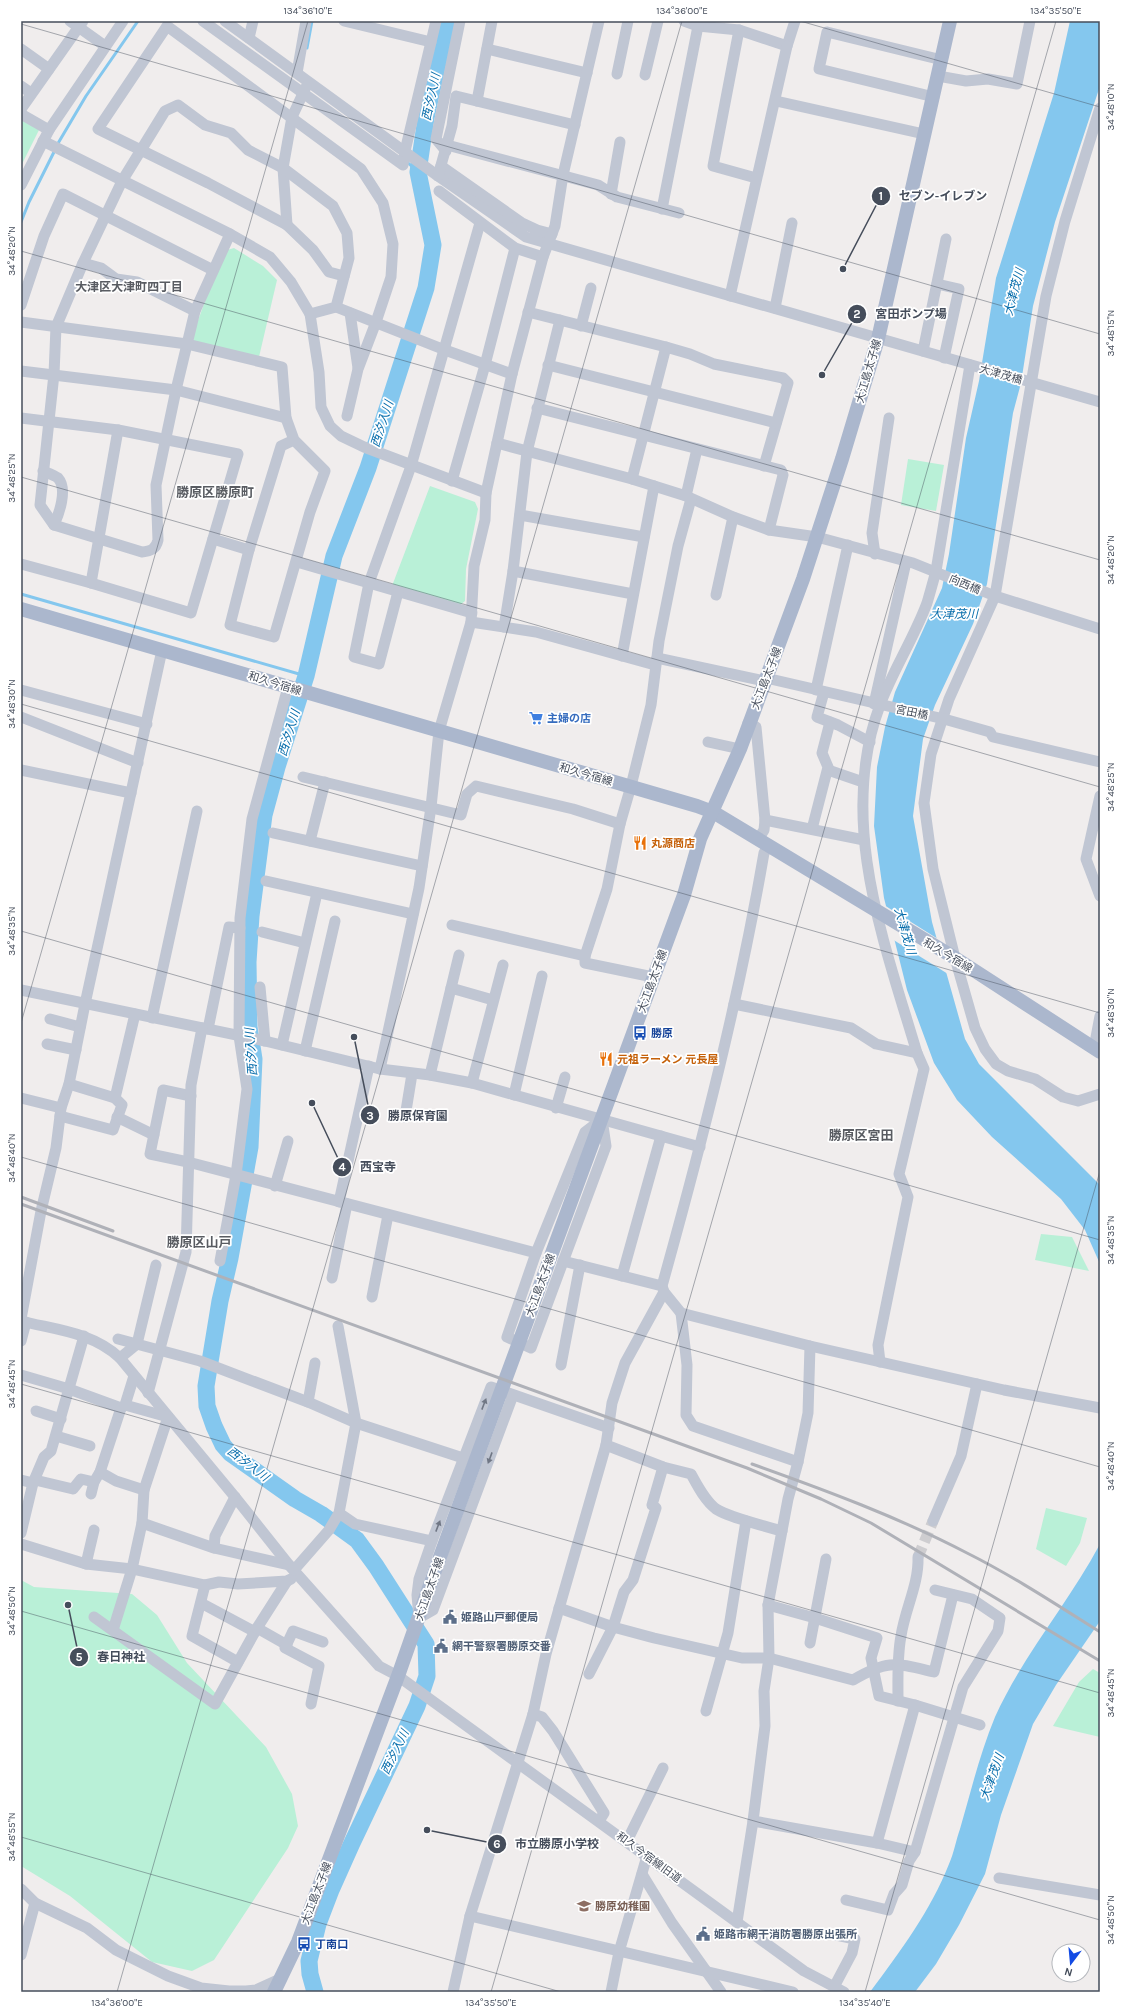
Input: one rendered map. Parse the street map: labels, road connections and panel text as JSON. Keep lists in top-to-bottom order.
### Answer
{
  "streets": {
    "main road": ["大江島太子線", "和久今宿線"],
    "street": [
      "大津茂橋",
      "向西橋",
      "宮田橋",
      "和久今宿線旧道"
    ]
  },
  "crossings": [
    ["大江島太子線", "大津茂橋"],
    ["大江島太子線", "向西橋"],
    ["大江島太子線", "和久今宿線"],
    ["大江島太子線", "宮田橋"],
    ["大江島太子線", "和久今宿線旧道"]
  ],
  "districts": [
    "大津区大津町四丁目",
    "勝原区勝原町",
    "勝原区宮田",
    "勝原区山戸"
  ],
  "water": ["西汐入川", "大津茂川"],
  "places": {
    "other": [
      "セブン-イレブン",
      "宮田ポンプ場",
      "勝原保育園",
      "西宝寺",
      "春日神社",
      "市立勝原小学校"
    ],
    "supermarket": ["主婦の店"],
    "restaurant": ["丸源商店", "元祖ラーメン 元長屋"],
    "bus stop": ["勝原", "丁南口"],
    "public building": ["姫路山戸郵便局", "網干警察署勝原交番", "姫路市網干消防署勝原出張所"],
    "school or university": ["勝原幼稚園"]
  },
  "north": "bottom",
  "coordinates": [
    "134°36'10\"E",
    "134°36'00\"E",
    "134°35'50\"E",
    "34°48'10\"N",
    "34°48'20\"N",
    "34°48'15\"N",
    "34°48'25\"N",
    "34°48'30\"N",
    "34°48'35\"N",
    "34°48'40\"N",
    "34°48'45\"N",
    "34°48'50\"N",
    "34°48'55\"N",
    "134°35'40\"E"
  ]
}
